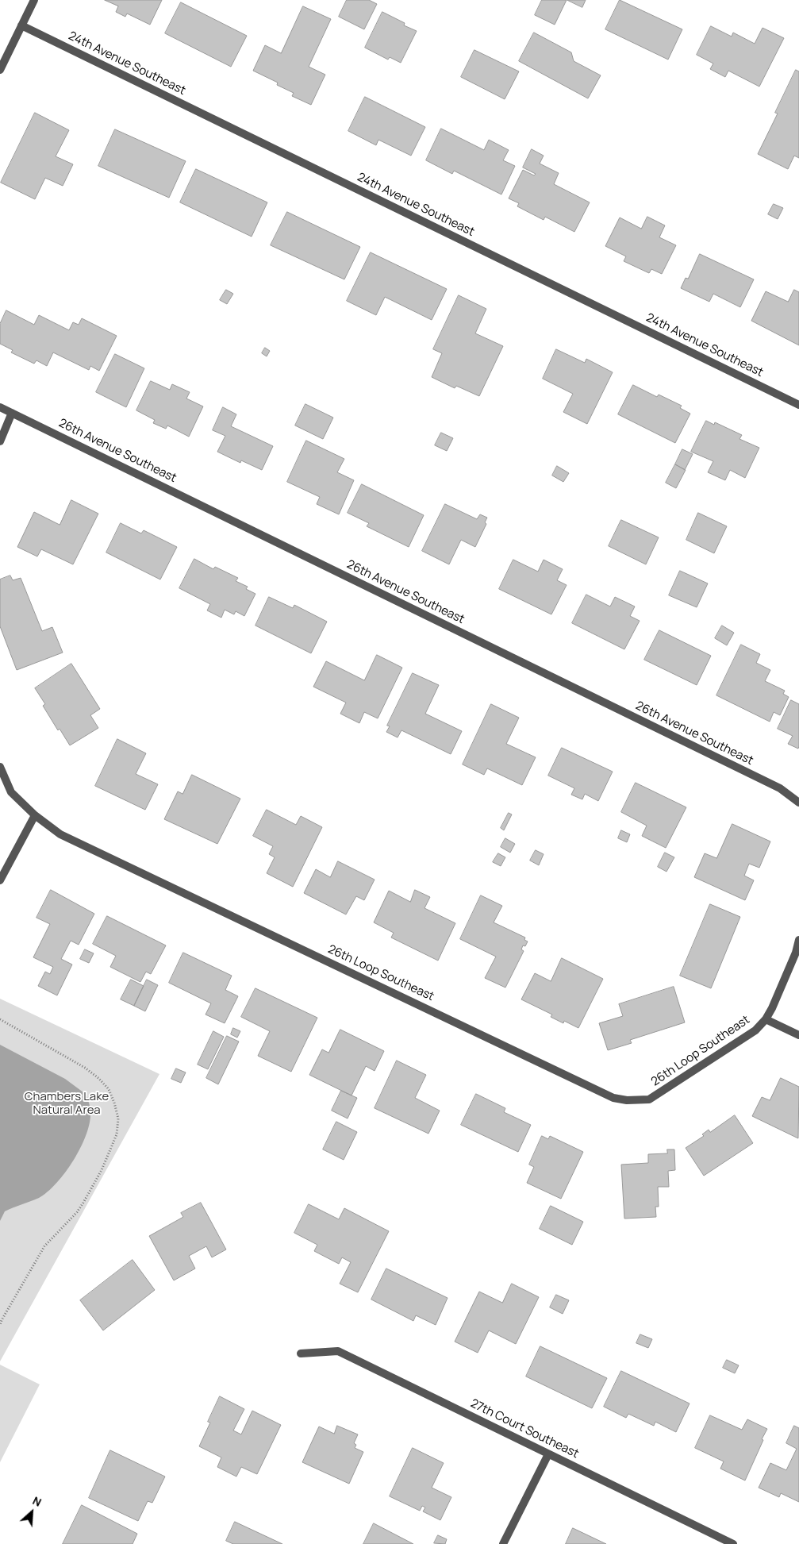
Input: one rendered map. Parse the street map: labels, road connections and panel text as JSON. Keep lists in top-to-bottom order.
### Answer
{
  "streets": {
    "street": [
      "24th Avenue Southeast",
      "26th Avenue Southeast",
      "26th Loop Southeast",
      "27th Court Southeast"
    ]
  },
  "parks": ["Chambers Lake Natural Area"],
  "north": "top right"
}
